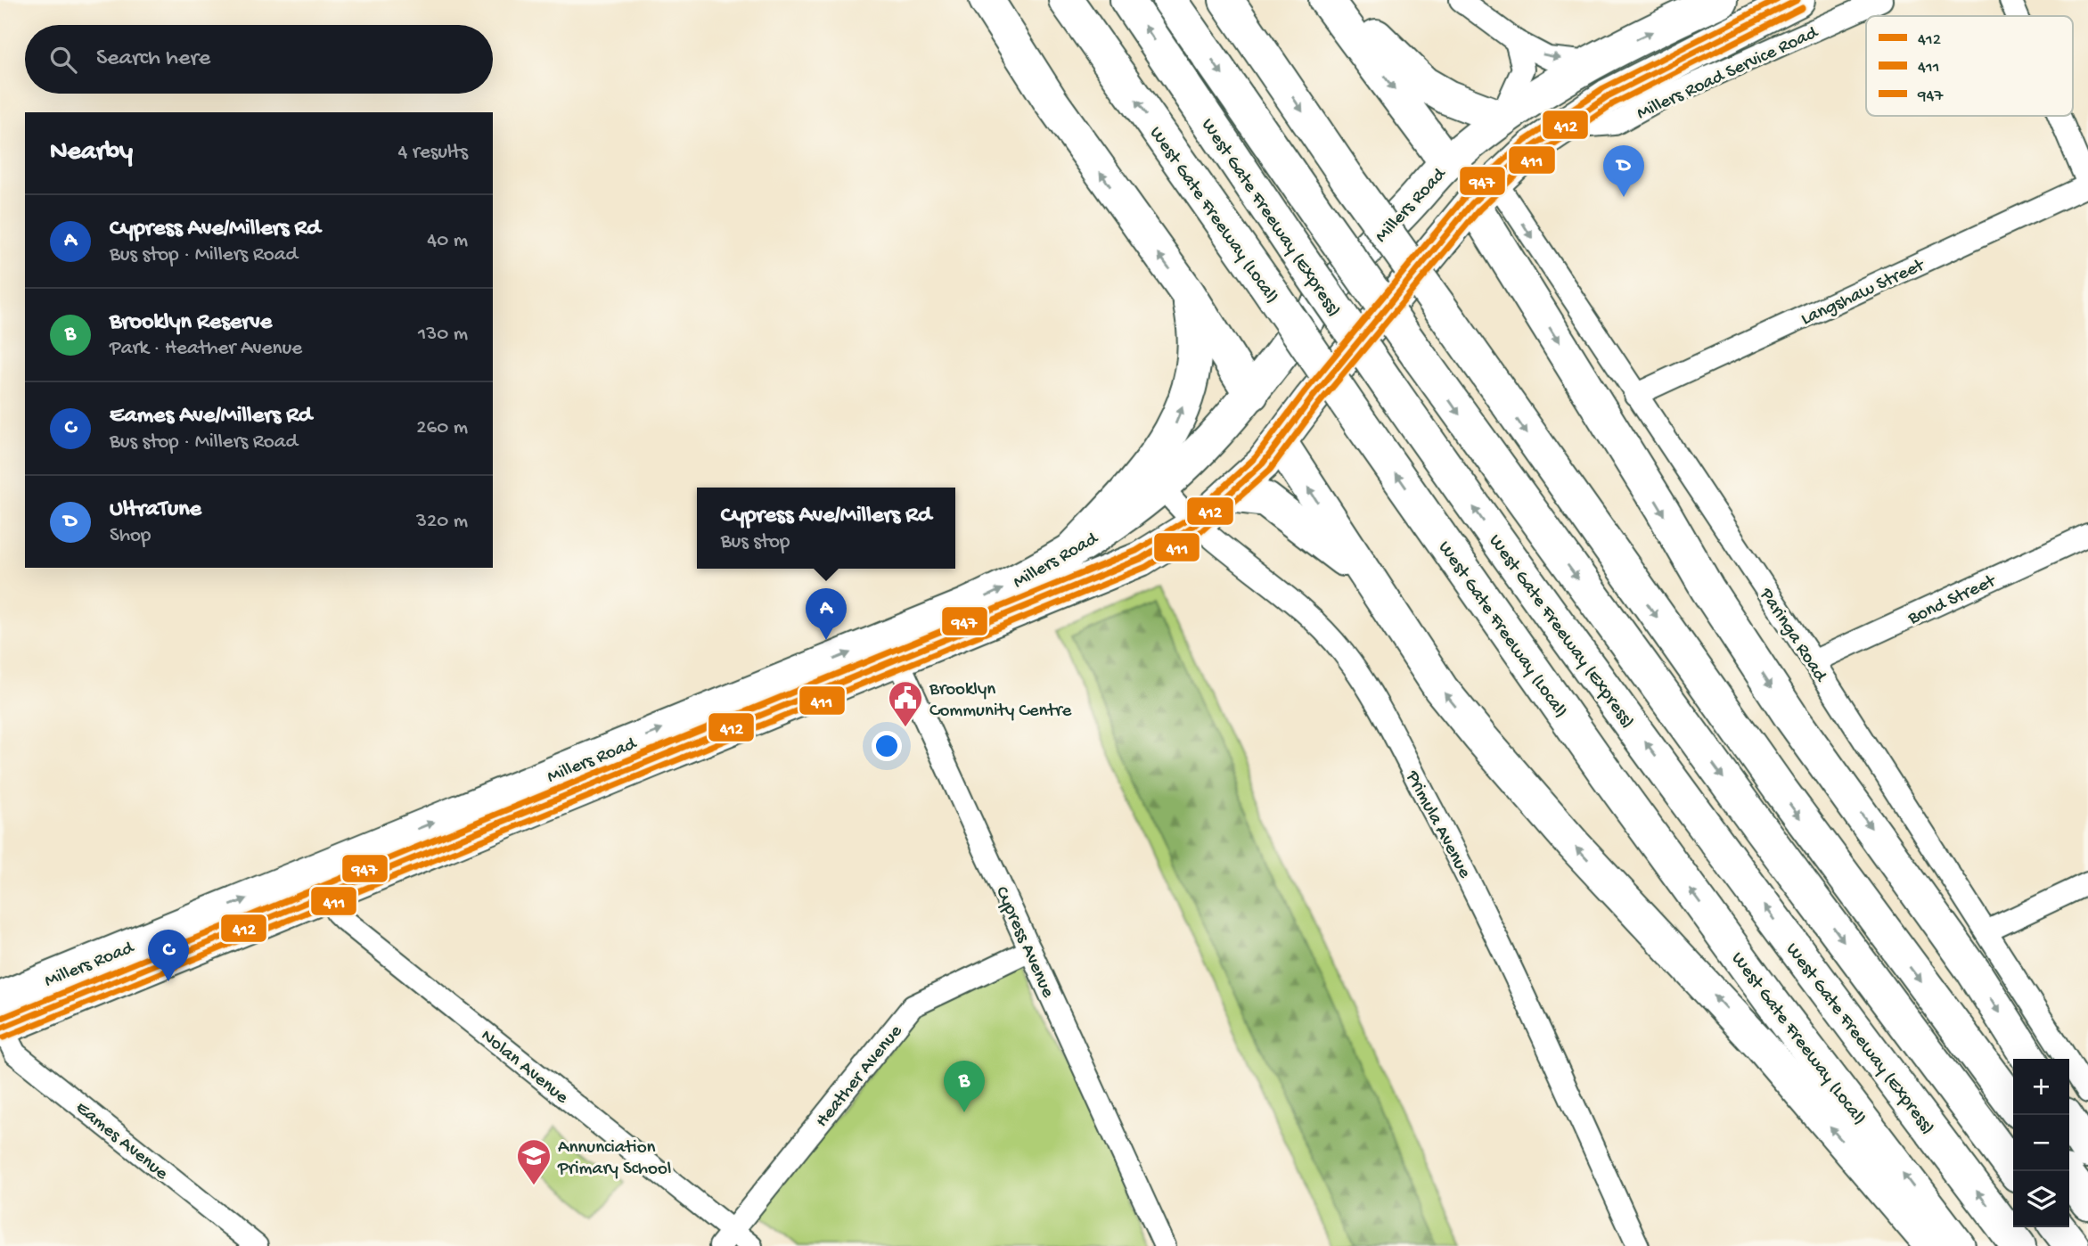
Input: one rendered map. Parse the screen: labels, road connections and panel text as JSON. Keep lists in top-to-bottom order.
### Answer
{
  "streets": {
    "main road": ["Millers Road", "West Gate Freeway (Local)", "West Gate Freeway (Express)"],
    "street": [
      "Millers Road Service Road",
      "Langshaw Street",
      "Bond Street",
      "Paringa Road",
      "Primula Avenue",
      "Cypress Avenue",
      "Nolan Avenue",
      "Heather Avenue",
      "Eames Avenue"
    ]
  },
  "crossings": [
    ["Millers Road Service Road", "Millers Road"],
    ["Millers Road", "Paringa Road"],
    ["Millers Road", "Primula Avenue"],
    ["Millers Road", "Cypress Avenue"],
    ["Millers Road", "Nolan Avenue"],
    ["Millers Road", "Eames Avenue"],
    ["Langshaw Street", "Paringa Road"],
    ["Bond Street", "Paringa Road"],
    ["Cypress Avenue", "Heather Avenue"],
    ["Nolan Avenue", "Heather Avenue"]
  ],
  "places": {
    "public building": ["Brooklyn Community Centre"],
    "school or university": ["Annunciation Primary School"]
  },
  "lines": ["transit line 412", "transit line 947", "transit line 411"],
  "legend": ["412", "411", "947"],
  "page": {
    "search": "Search here",
    "heading": ["Nearby", "4 results"],
    "pins": [
      "D",
      "A",
      "C",
      "B"
    ],
    "list": [
      {
        "mark": "A",
        "name": "Cypress Ave/Millers Rd",
        "note": "Bus stop · Millers Road",
        "value": "40 m"
      },
      {
        "mark": "B",
        "name": "Brooklyn Reserve",
        "note": "Park · Heather Avenue",
        "value": "130 m"
      },
      {
        "mark": "C",
        "name": "Eames Ave/Millers Rd",
        "note": "Bus stop · Millers Road",
        "value": "260 m"
      },
      {
        "mark": "D",
        "name": "UltraTune",
        "note": "Shop",
        "value": "320 m"
      }
    ],
    "popup": ["Cypress Ave/Millers Rd", "Bus stop"],
    "map_buttons": ["+", "−"]
  }
}
